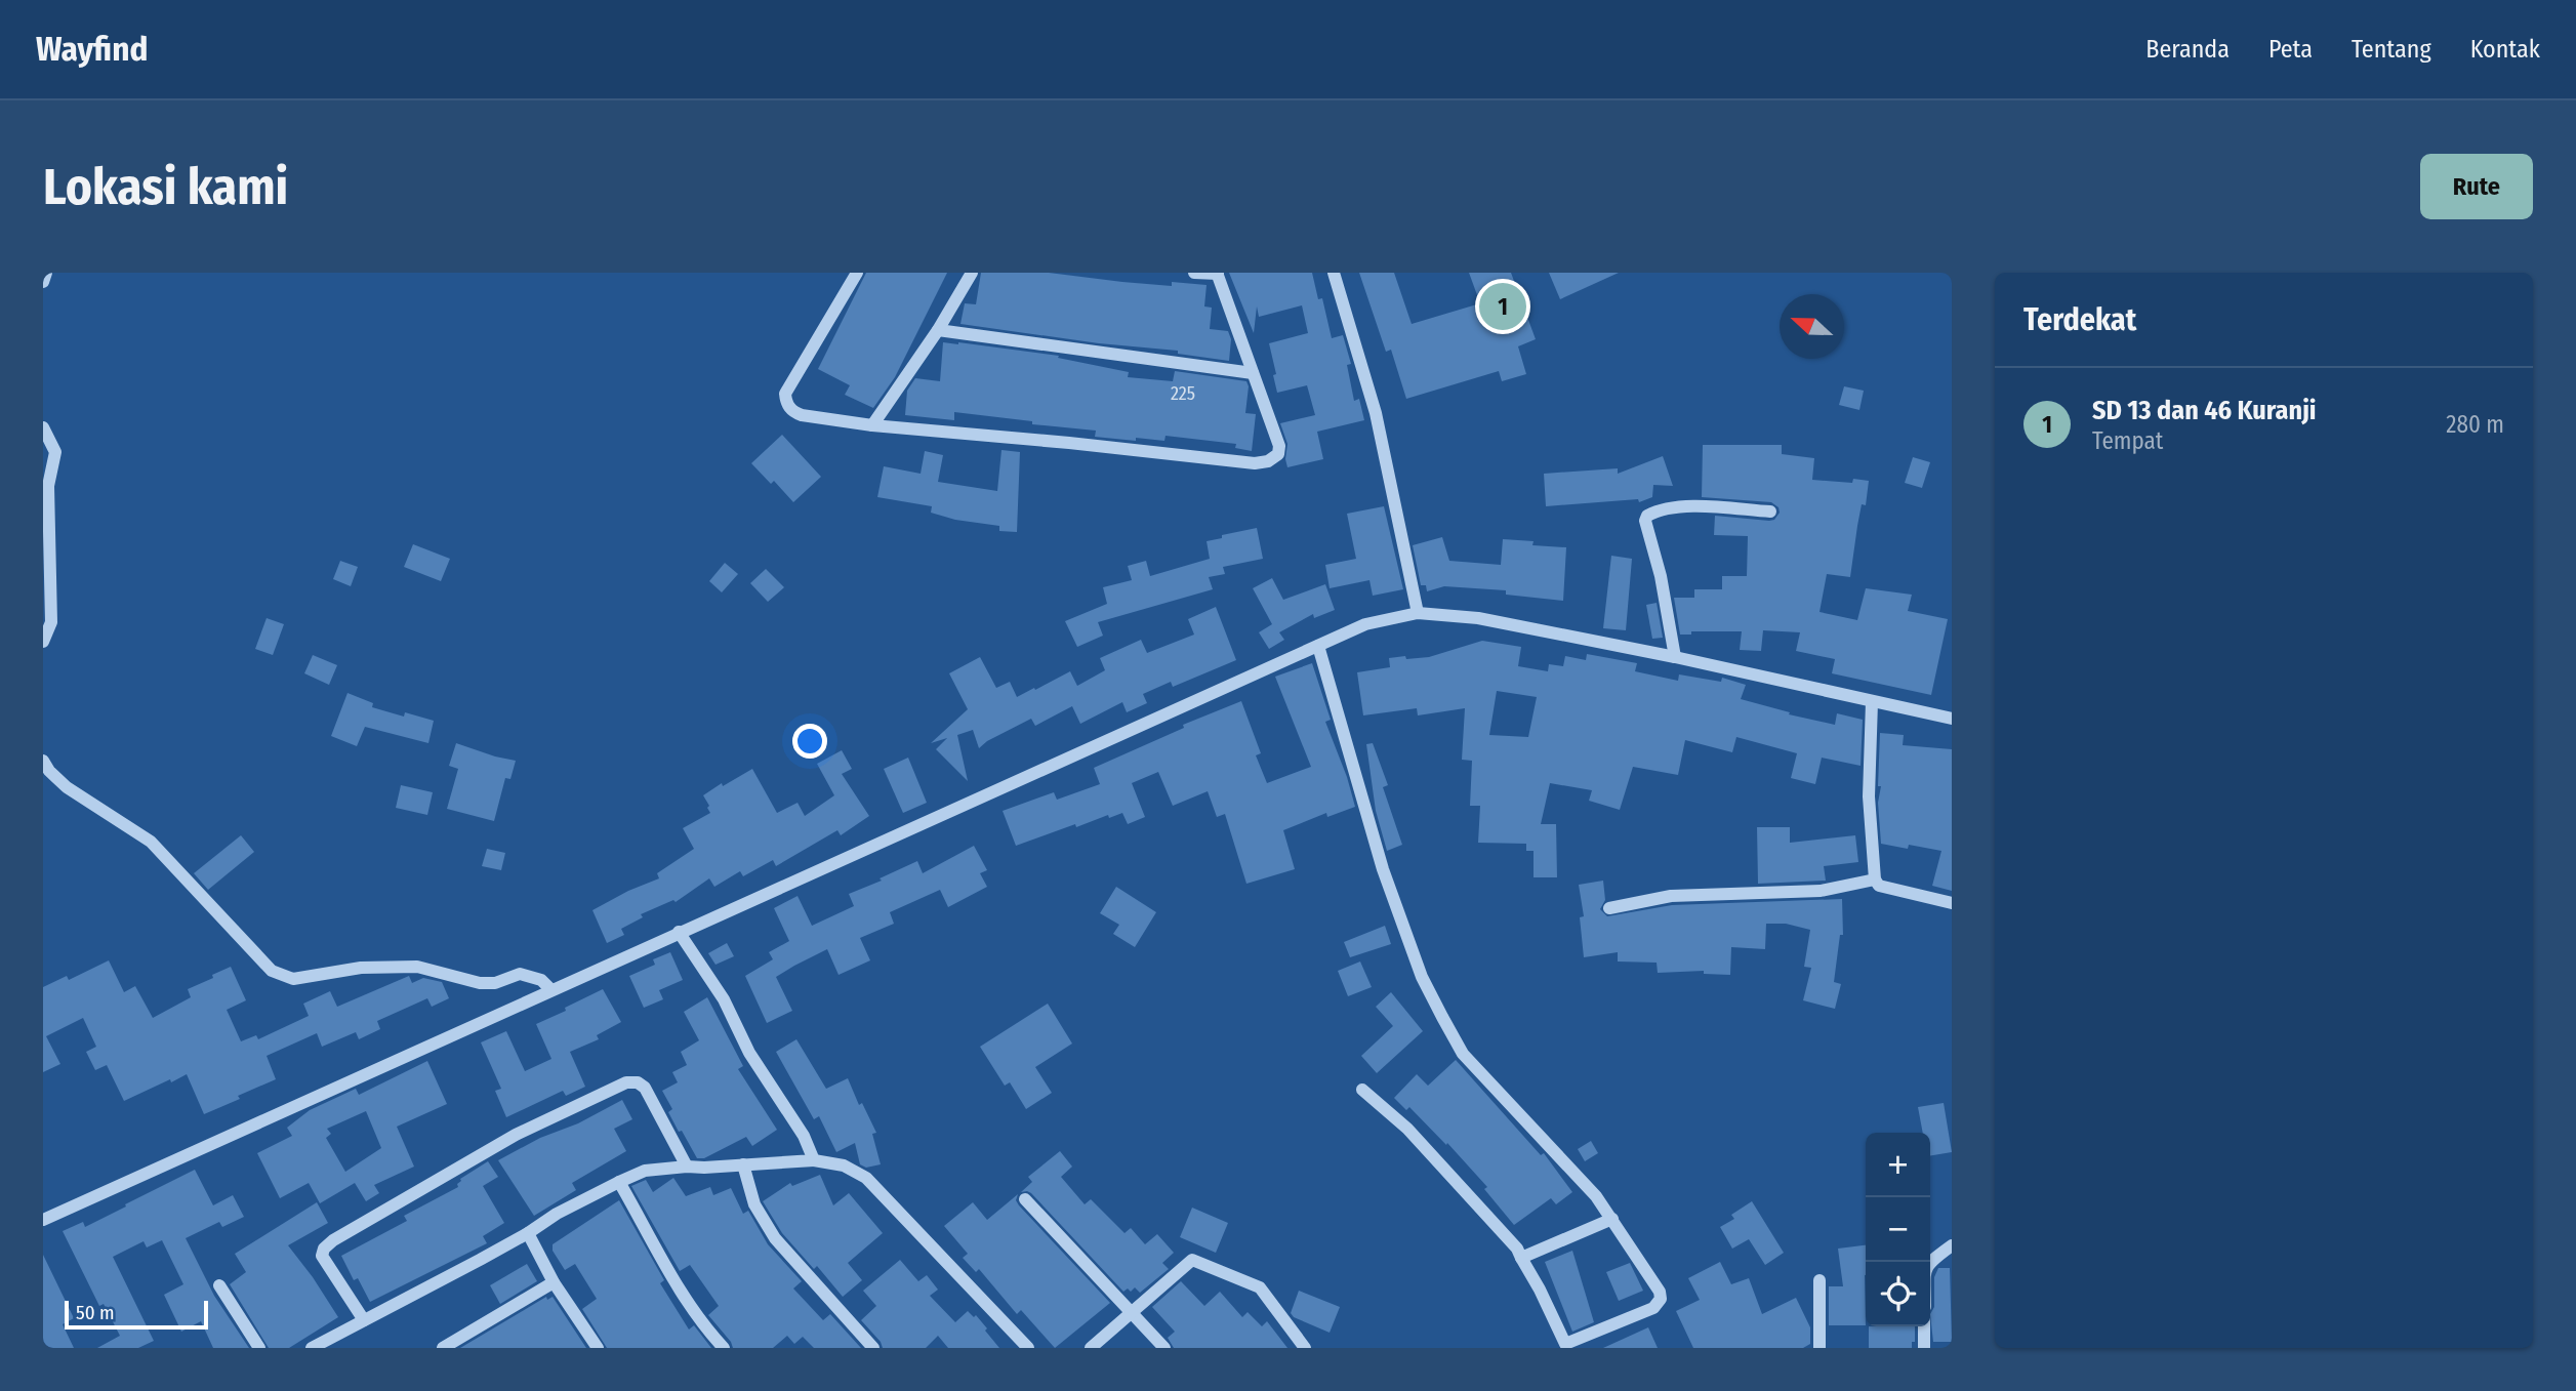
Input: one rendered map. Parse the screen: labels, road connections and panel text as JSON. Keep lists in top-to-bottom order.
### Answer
{
  "house_numbers": ["225"],
  "scale_bar": "50 m",
  "north": "left",
  "page": {
    "header": "Wayfind",
    "nav": [
      "Beranda",
      "Peta",
      "Tentang",
      "Kontak"
    ],
    "buttons": "Rute",
    "title": "Lokasi kami",
    "heading": "Terdekat",
    "pins": "1",
    "list": [
      {
        "mark": "1",
        "name": "SD 13 dan 46 Kuranji",
        "note": "Tempat",
        "value": "280 m"
      }
    ],
    "map_buttons": ["+", "−"],
    "scale": "50 m"
  }
}
